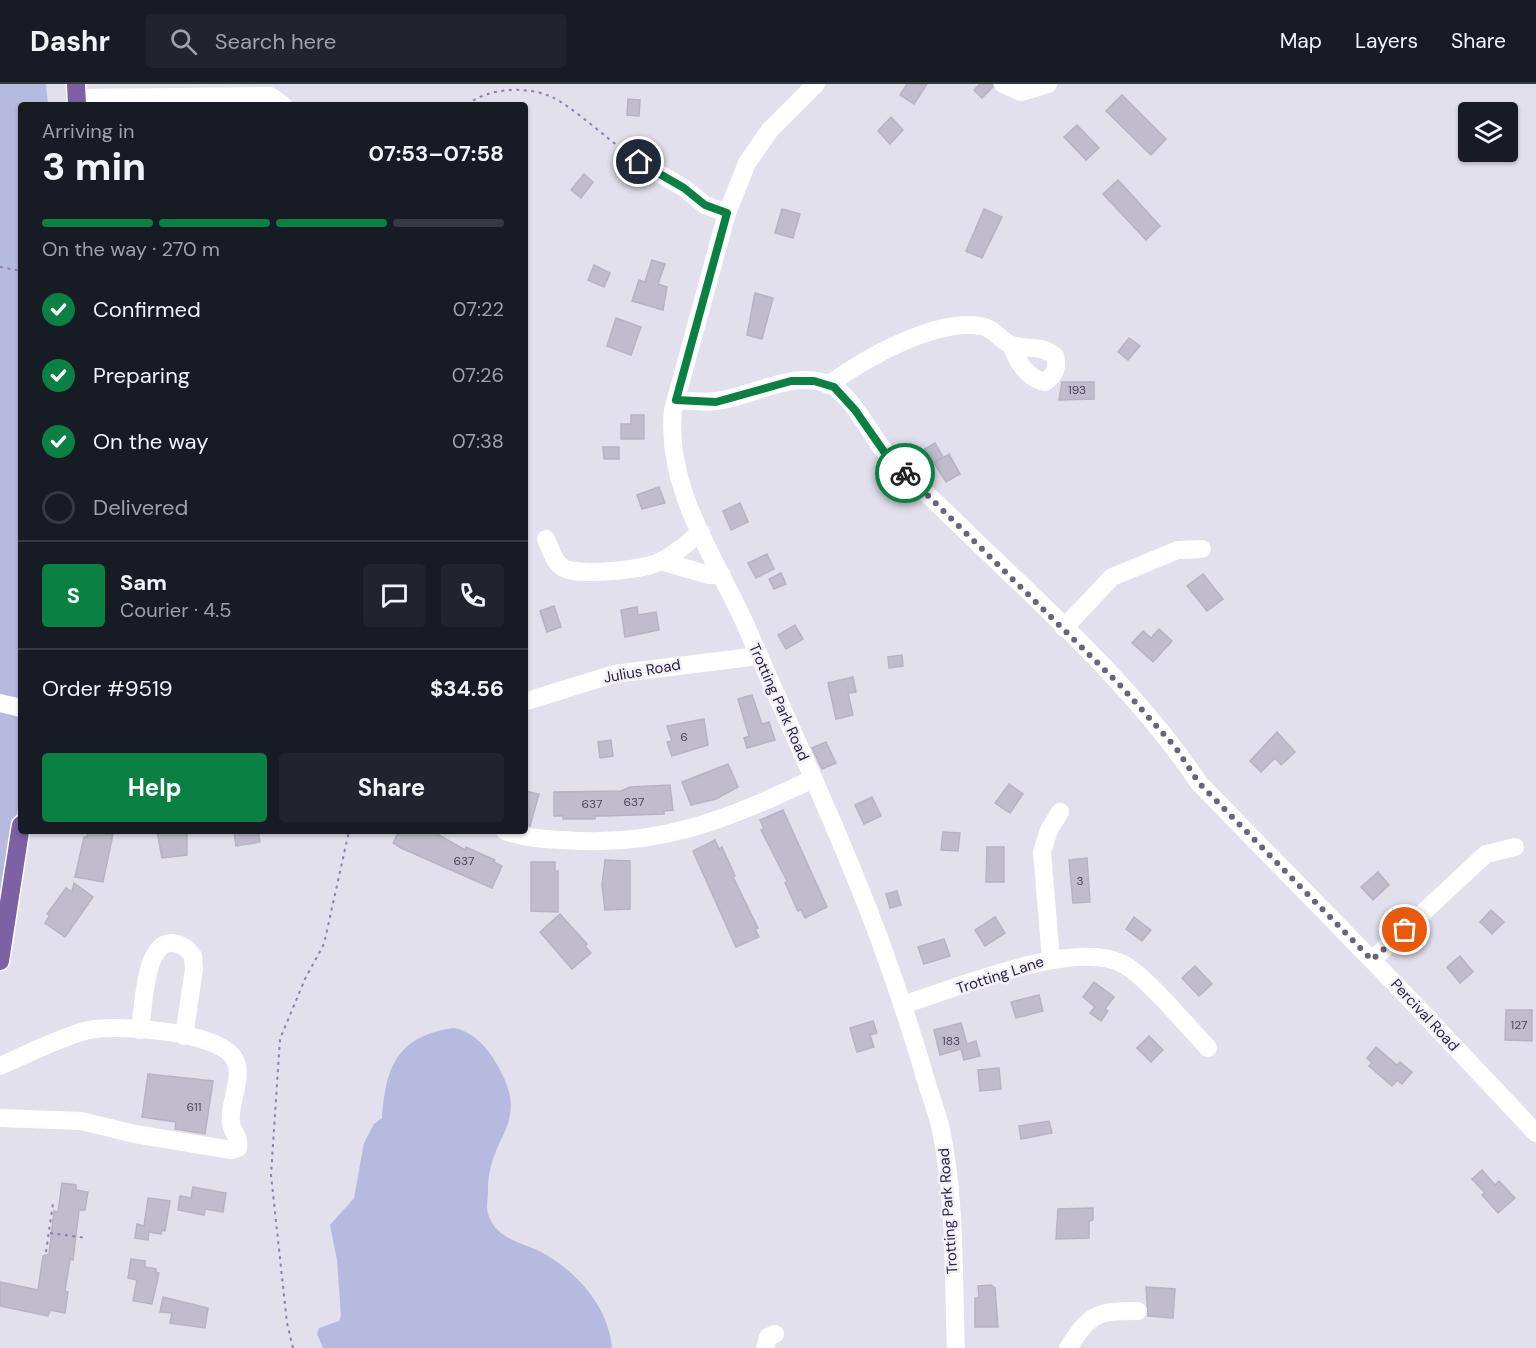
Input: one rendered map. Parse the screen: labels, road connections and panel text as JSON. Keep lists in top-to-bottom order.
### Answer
{
  "streets": {
    "street": [
      "Julius Road",
      "Trotting Park Road",
      "Trotting Lane",
      "Percival Road"
    ]
  },
  "crossings": [
    ["Julius Road", "Trotting Park Road"],
    ["Trotting Park Road", "Trotting Lane"]
  ],
  "house_numbers": [
    "193",
    "6",
    "637",
    "637",
    "637",
    "3",
    "127",
    "183",
    "611"
  ],
  "page": {
    "header": "Dashr",
    "search": "Search here",
    "nav": ["Map", "Layers", "Share"],
    "heading": ["3 min", "Arriving in", "07:53–07:58"],
    "panel": [
      "Sam",
      "Courier · 4.5",
      "Order #9519",
      "$34.56"
    ],
    "bar": "On the way · 270 m",
    "list": [
      ["Confirmed", "07:22"],
      ["Preparing", "07:26"],
      ["On the way", "07:38"],
      "Delivered"
    ],
    "round": "S",
    "buttons": ["Help", "Share"]
  }
}
